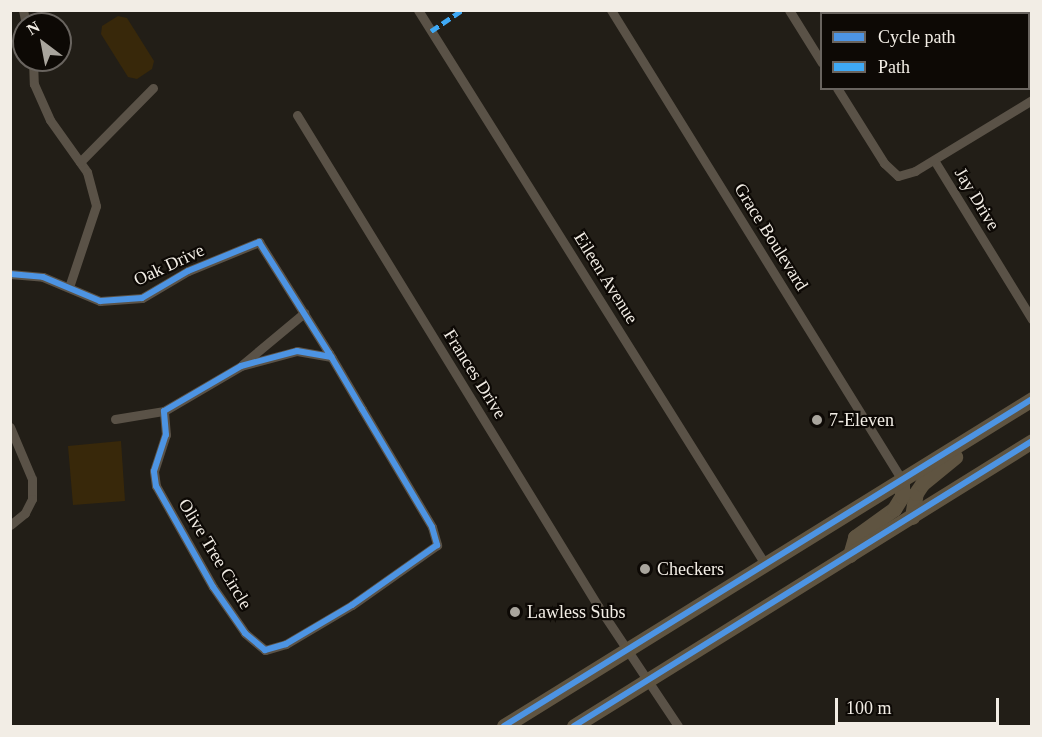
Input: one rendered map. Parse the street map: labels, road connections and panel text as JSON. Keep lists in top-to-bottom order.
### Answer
{
  "streets": {
    "street": [
      "Jay Drive",
      "Grace Boulevard",
      "Oak Drive",
      "Eileen Avenue",
      "Frances Drive",
      "Olive Tree Circle"
    ]
  },
  "crossings": [
    ["Oak Drive", "Olive Tree Circle"]
  ],
  "places": ["7-Eleven", "Checkers", "Lawless Subs"],
  "legend": ["Cycle path", "Path"],
  "scale_bar": "100 m",
  "north": "top left"
}
